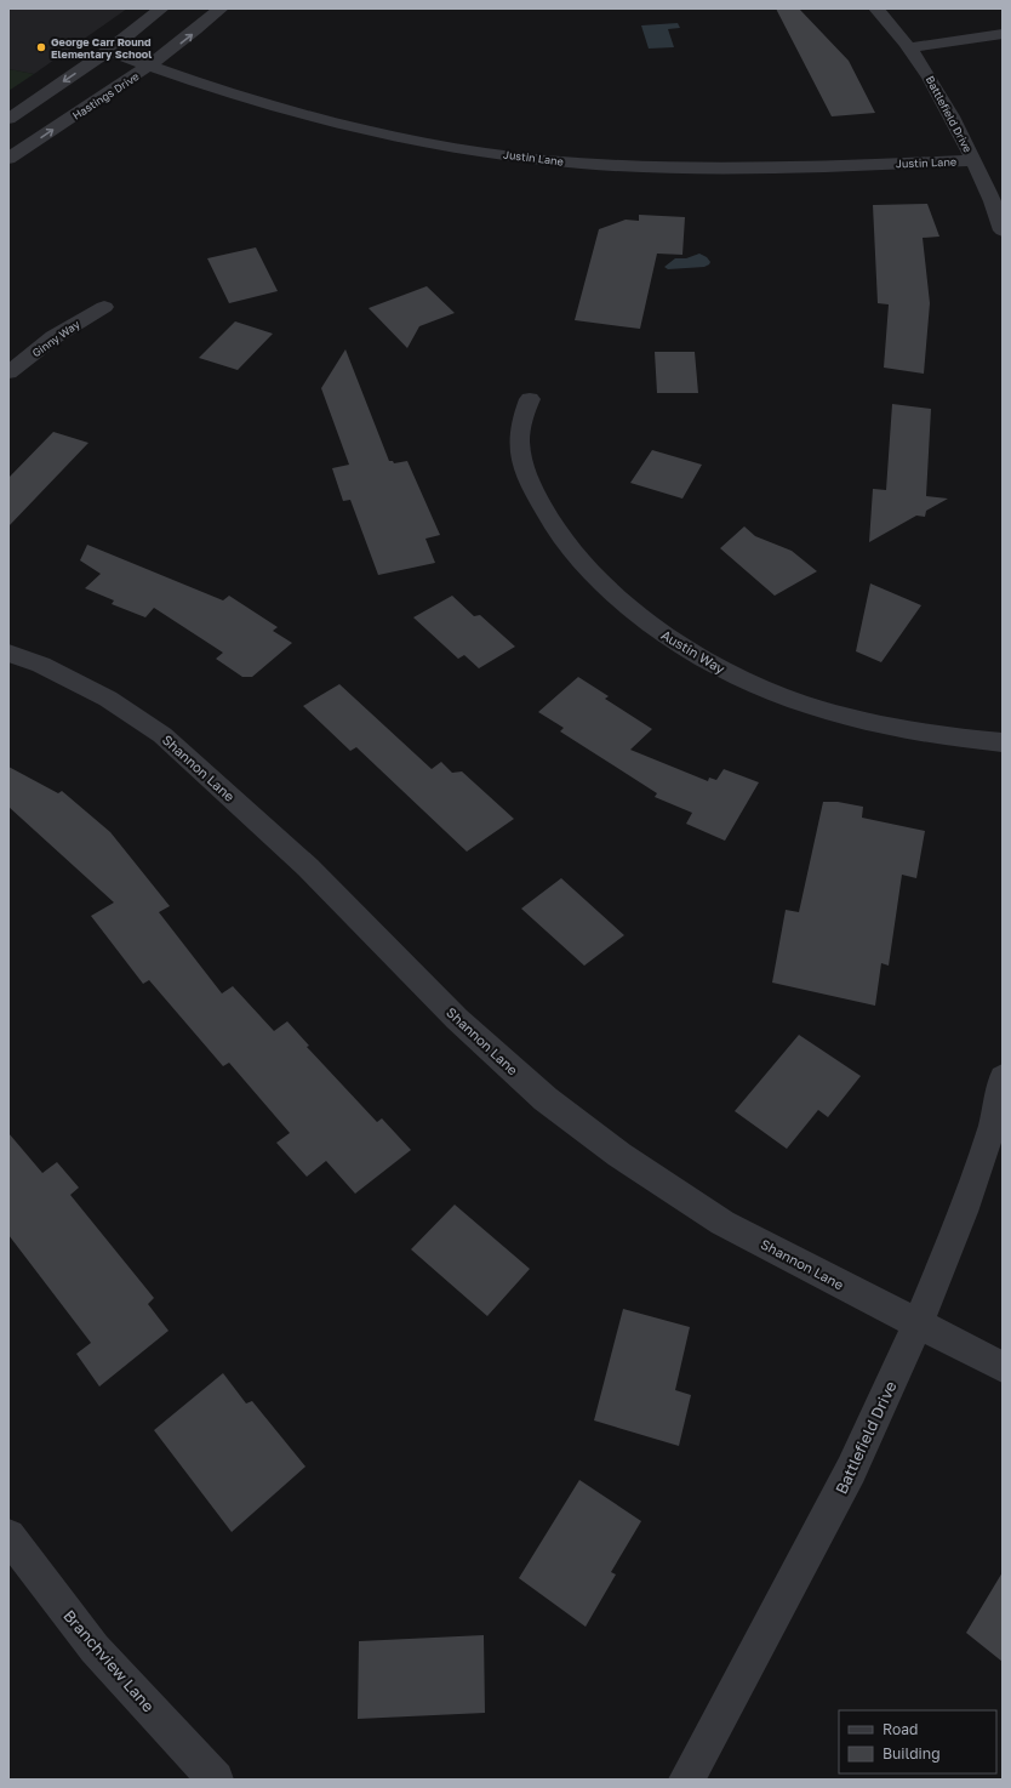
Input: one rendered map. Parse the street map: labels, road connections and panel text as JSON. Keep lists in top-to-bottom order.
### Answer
{
  "streets": {
    "street": [
      "Hastings Drive",
      "Battlefield Drive",
      "Justin Lane",
      "Ginny Way",
      "Austin Way",
      "Shannon Lane",
      "Branchview Lane"
    ]
  },
  "crossings": [
    ["Hastings Drive", "Justin Lane"],
    ["Battlefield Drive", "Justin Lane"],
    ["Battlefield Drive", "Shannon Lane"]
  ],
  "places": ["George Carr Round Elementary School"],
  "legend": ["Road", "Building"]
}
